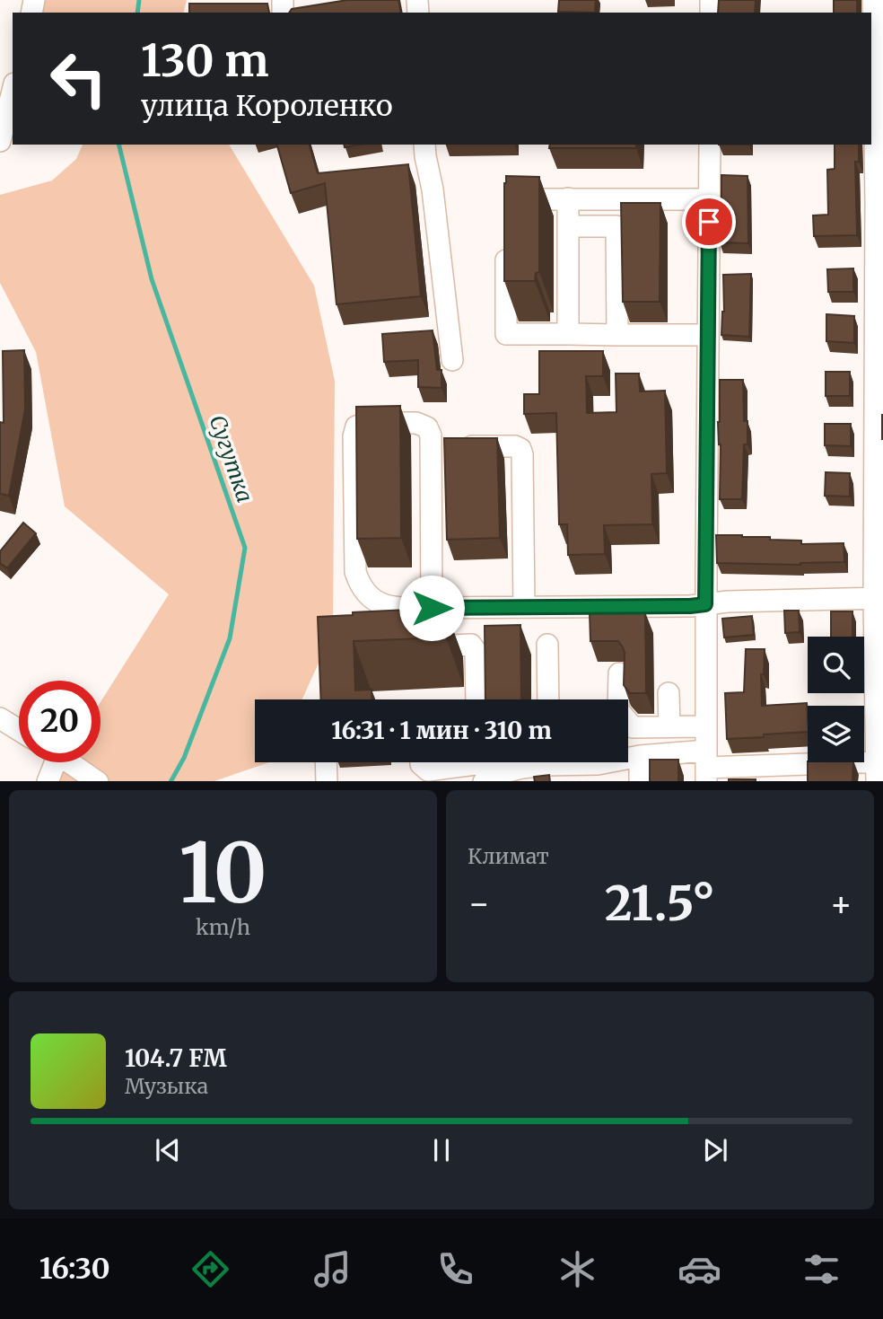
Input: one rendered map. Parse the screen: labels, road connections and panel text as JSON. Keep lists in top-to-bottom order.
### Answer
{
  "water": ["Сугутка"],
  "page": {
    "turn": ["130 m", "улица Короленко"],
    "limit": "20",
    "trip": "16:31 · 1 мин · 310 m",
    "tile": [
      ["10", "km/h"],
      "Климат"
    ],
    "heat": ["−", "21.5°", "+"],
    "song": ["104.7 FM", "Музыка"],
    "tabs": "16:30"
  }
}
